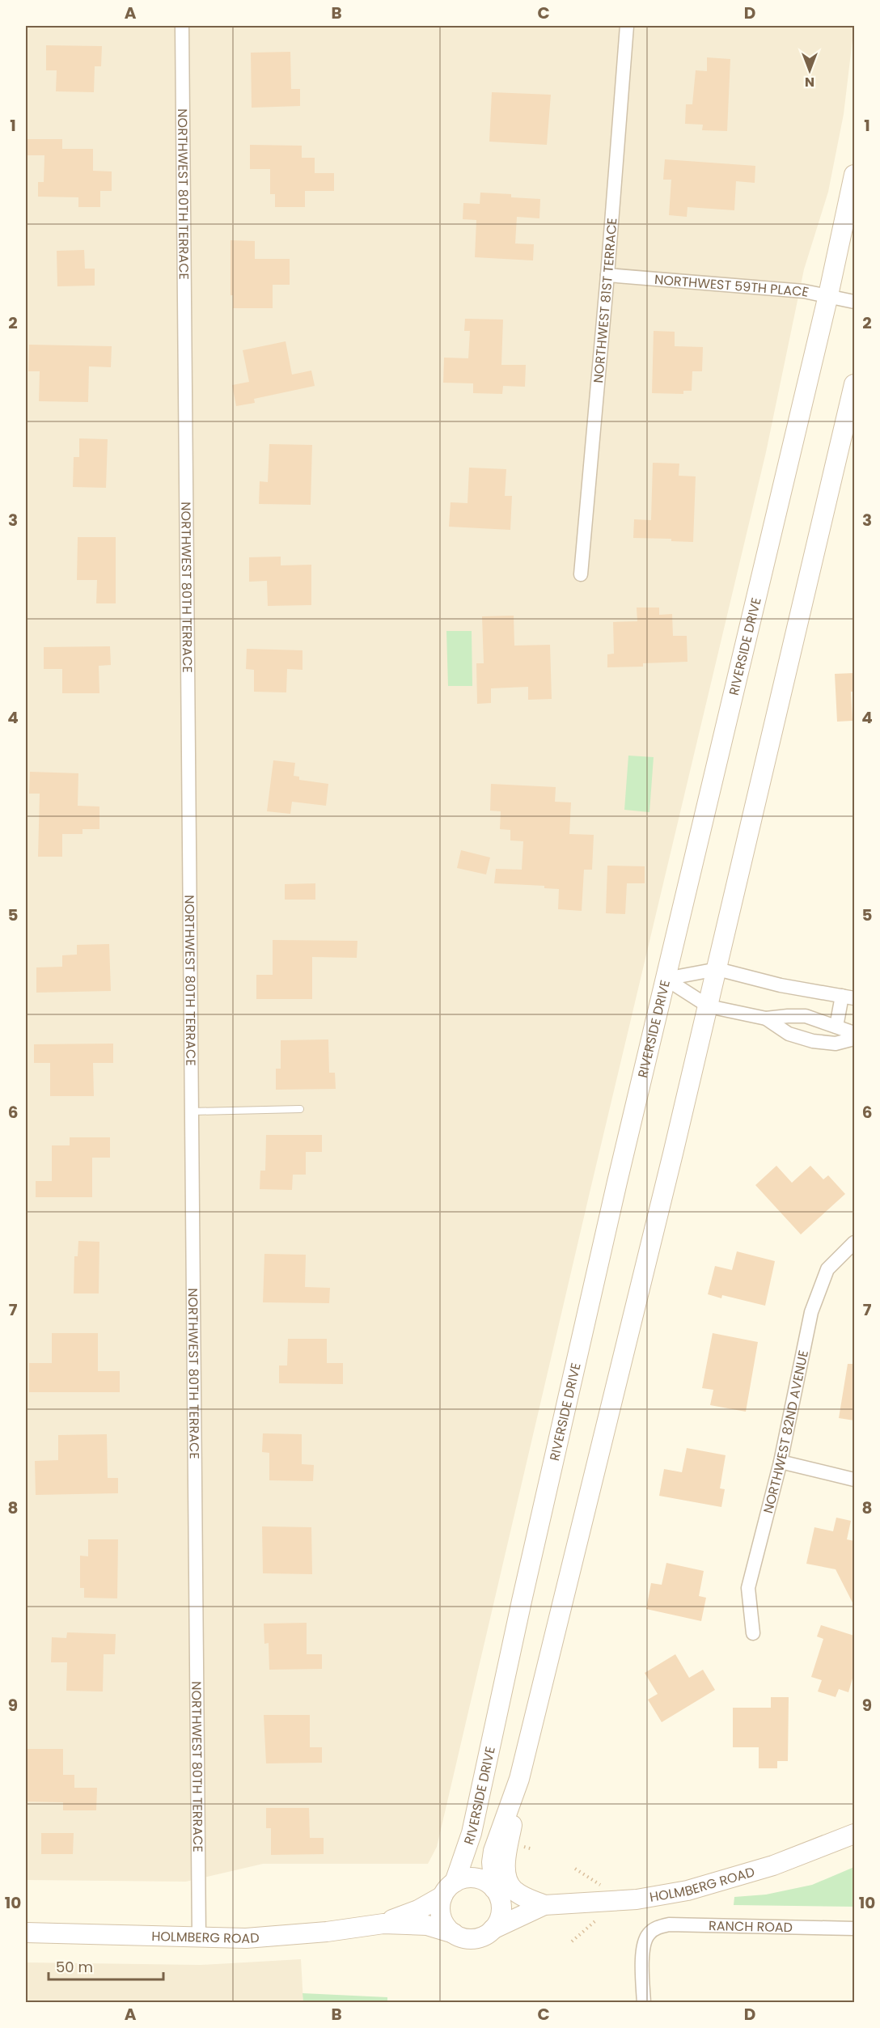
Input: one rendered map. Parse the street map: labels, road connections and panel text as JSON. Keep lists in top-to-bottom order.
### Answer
{
  "streets": {
    "street": [
      "NORTHWEST 80TH TERRACE",
      "NORTHWEST 59TH PLACE",
      "NORTHWEST 81ST TERRACE",
      "RIVERSIDE DRIVE",
      "NORTHWEST 82ND AVENUE",
      "HOLMBERG ROAD",
      "RANCH ROAD"
    ]
  },
  "crossings": [
    ["NORTHWEST 80TH TERRACE", "HOLMBERG ROAD"],
    ["NORTHWEST 59TH PLACE", "NORTHWEST 81ST TERRACE"],
    ["NORTHWEST 59TH PLACE", "RIVERSIDE DRIVE"],
    ["RIVERSIDE DRIVE", "HOLMBERG ROAD"]
  ],
  "scale_bar": "50 m",
  "north": "bottom",
  "grid": {
    "columns": [
      "A",
      "B",
      "C",
      "D"
    ],
    "rows": [
      "1",
      "2",
      "3",
      "4",
      "5",
      "6",
      "7",
      "8",
      "9",
      "10"
    ]
  }
}
